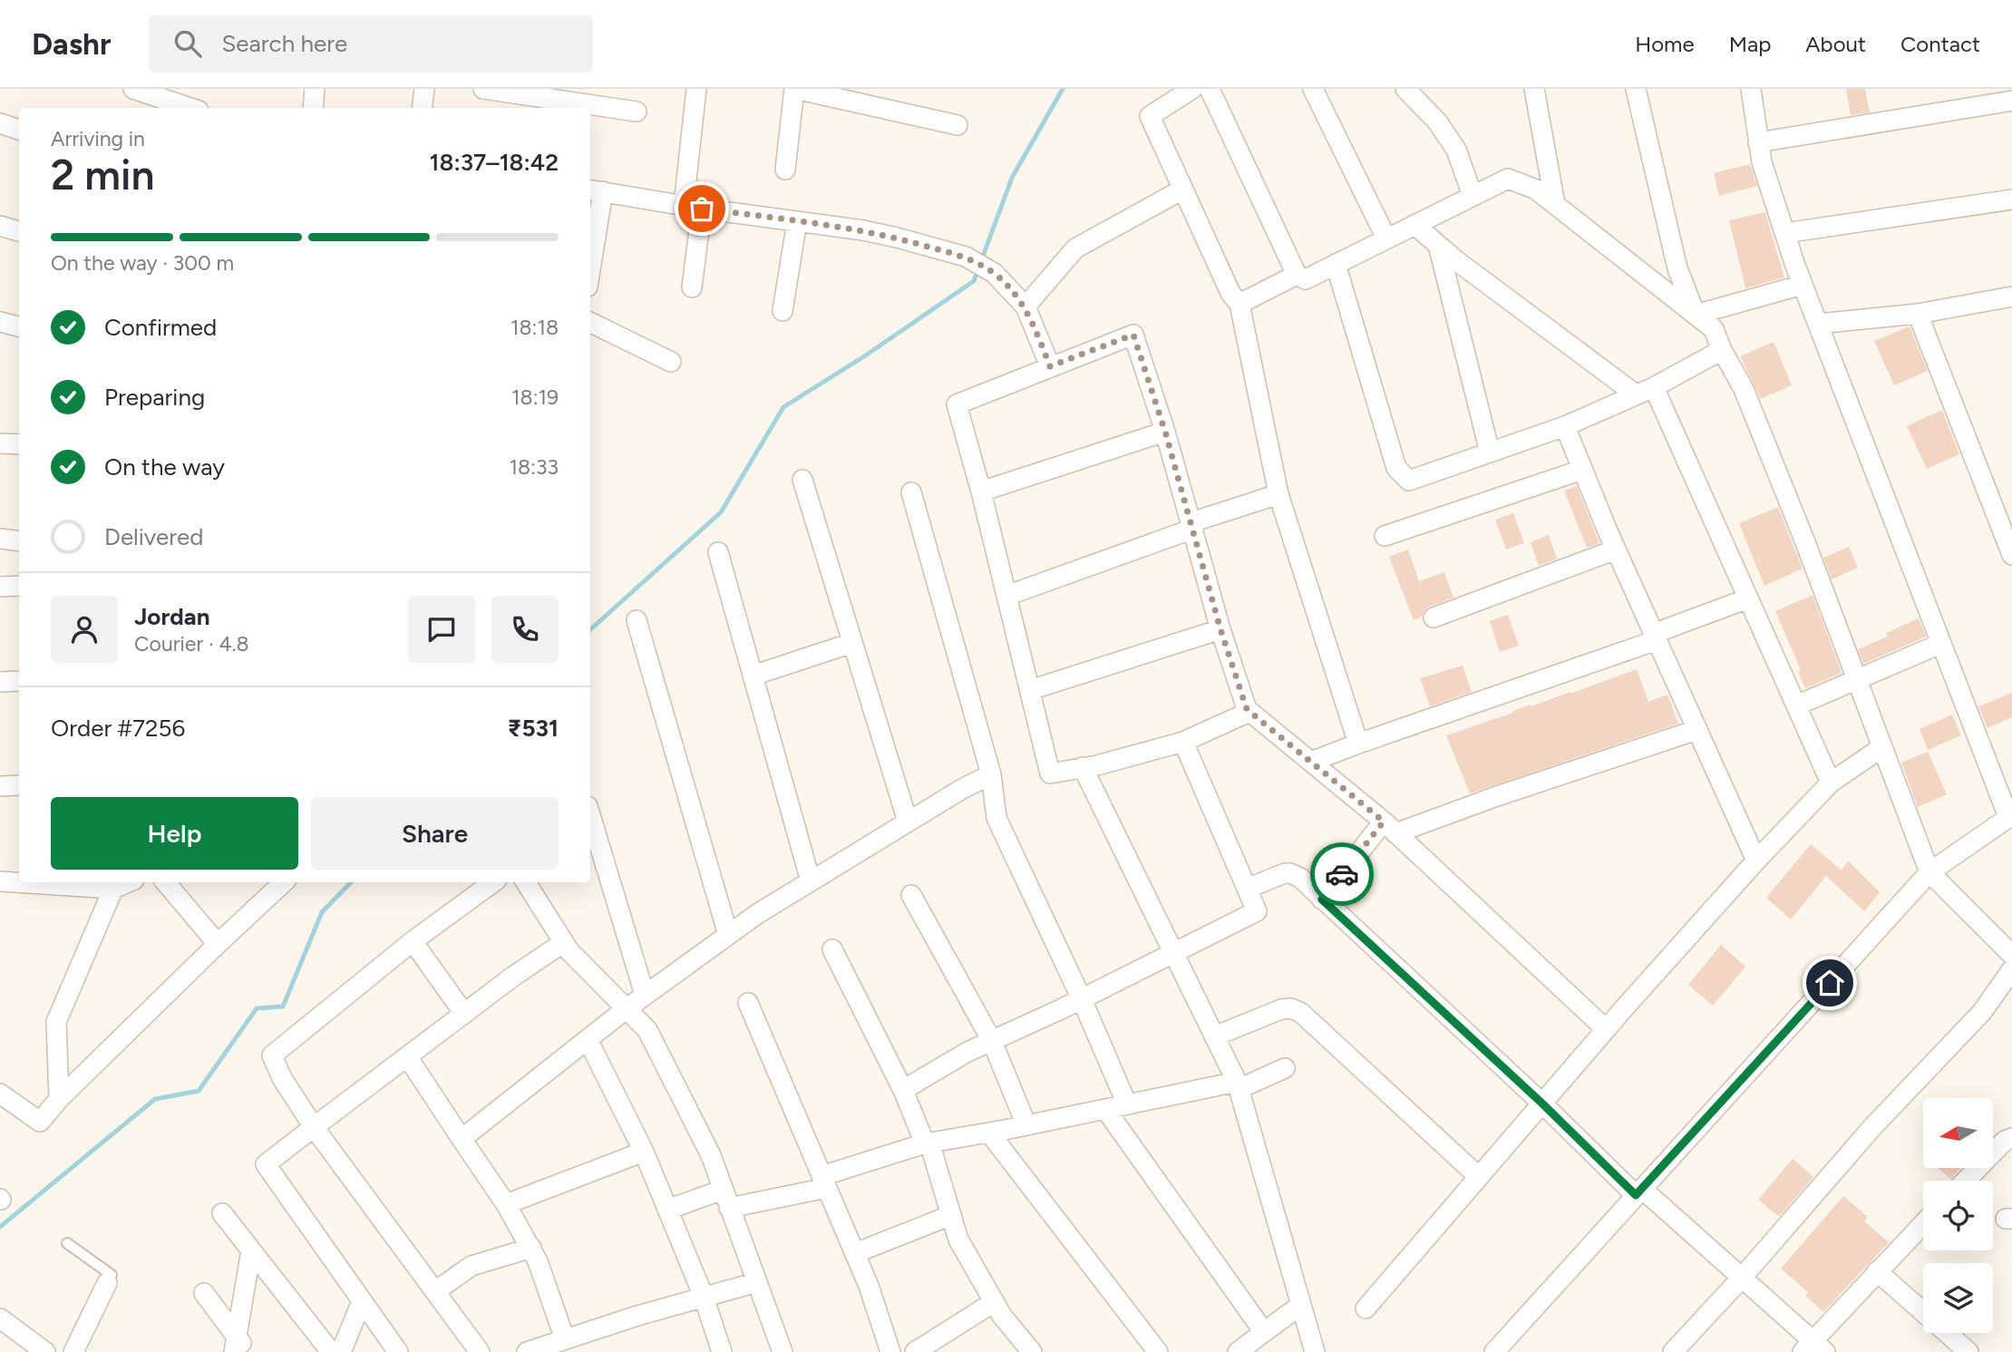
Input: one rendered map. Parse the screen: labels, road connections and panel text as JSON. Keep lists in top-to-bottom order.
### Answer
{
  "north": "left",
  "page": {
    "header": "Dashr",
    "search": "Search here",
    "nav": [
      "Home",
      "Map",
      "About",
      "Contact"
    ],
    "heading": ["2 min", "Arriving in", "18:37–18:42"],
    "panel": [
      "Jordan",
      "Courier · 4.8",
      "Order #7256",
      "₹531"
    ],
    "bar": "On the way · 300 m",
    "list": [
      ["Confirmed", "18:18"],
      ["Preparing", "18:19"],
      ["On the way", "18:33"],
      "Delivered"
    ],
    "buttons": ["Help", "Share"]
  }
}
